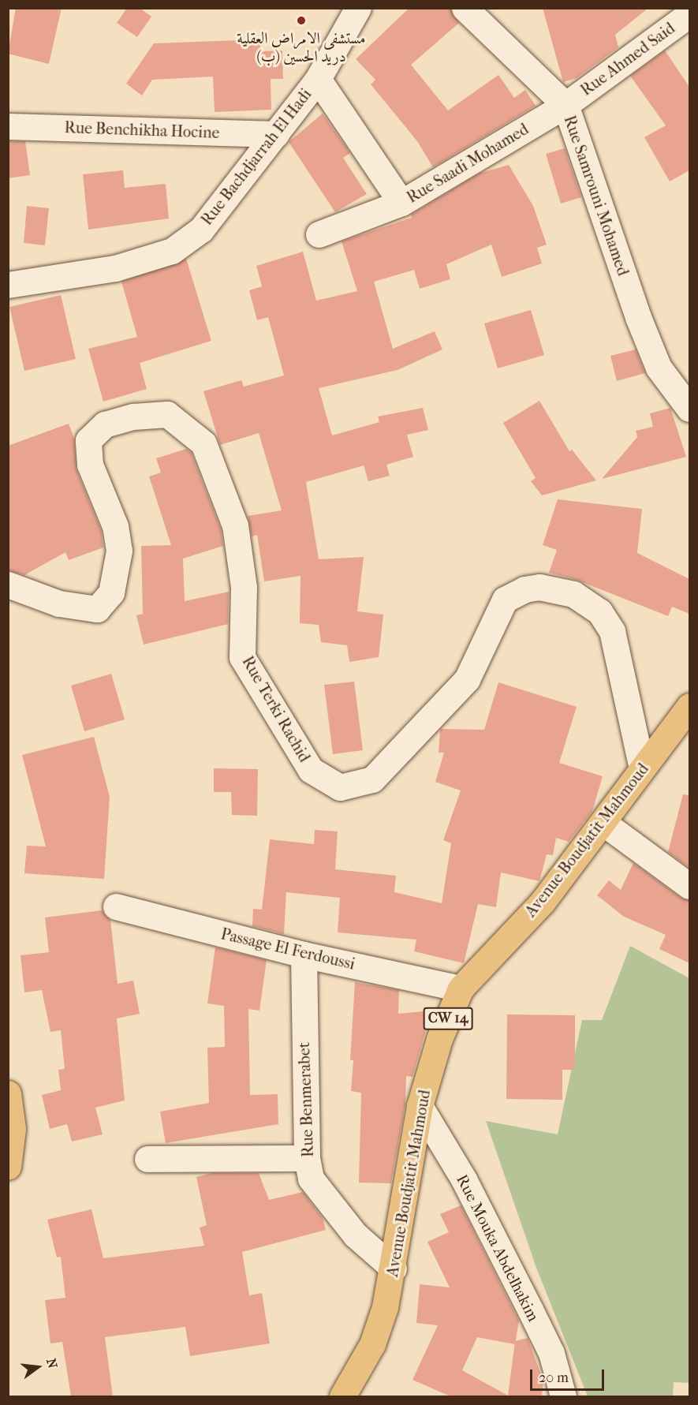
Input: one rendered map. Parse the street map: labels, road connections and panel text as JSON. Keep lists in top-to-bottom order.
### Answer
{
  "streets": {
    "main road": ["Avenue Boudjatit Mahmoud", "CW 14"],
    "street": [
      "Rue Ahmed Said",
      "Rue Benchikha Hocine",
      "Rue Bachdjarrah El Hadi",
      "Rue Saadi Mohamed",
      "Rue Samrouni Mohamed",
      "Rue Terki Rachid",
      "Passage El Ferdoussi",
      "Rue Benmerabet",
      "Rue Mouka Abdelhakim"
    ]
  },
  "crossings": [
    ["Rue Ahmed Said", "Rue Saadi Mohamed"],
    ["Rue Ahmed Said", "Rue Samrouni Mohamed"],
    ["Rue Benchikha Hocine", "Rue Bachdjarrah El Hadi"],
    ["Rue Bachdjarrah El Hadi", "Rue Saadi Mohamed"],
    ["Rue Saadi Mohamed", "Rue Samrouni Mohamed"],
    ["Rue Terki Rachid", "Avenue Boudjatit Mahmoud"],
    ["Avenue Boudjatit Mahmoud", "Passage El Ferdoussi"],
    ["Avenue Boudjatit Mahmoud", "Rue Benmerabet"],
    ["Avenue Boudjatit Mahmoud", "Rue Mouka Abdelhakim"],
    ["Passage El Ferdoussi", "Rue Benmerabet"]
  ],
  "places": ["مستشفى الامراض العقلية دريد الحسين (ب)"],
  "scale_bar": "20 m",
  "north": "right"
}
